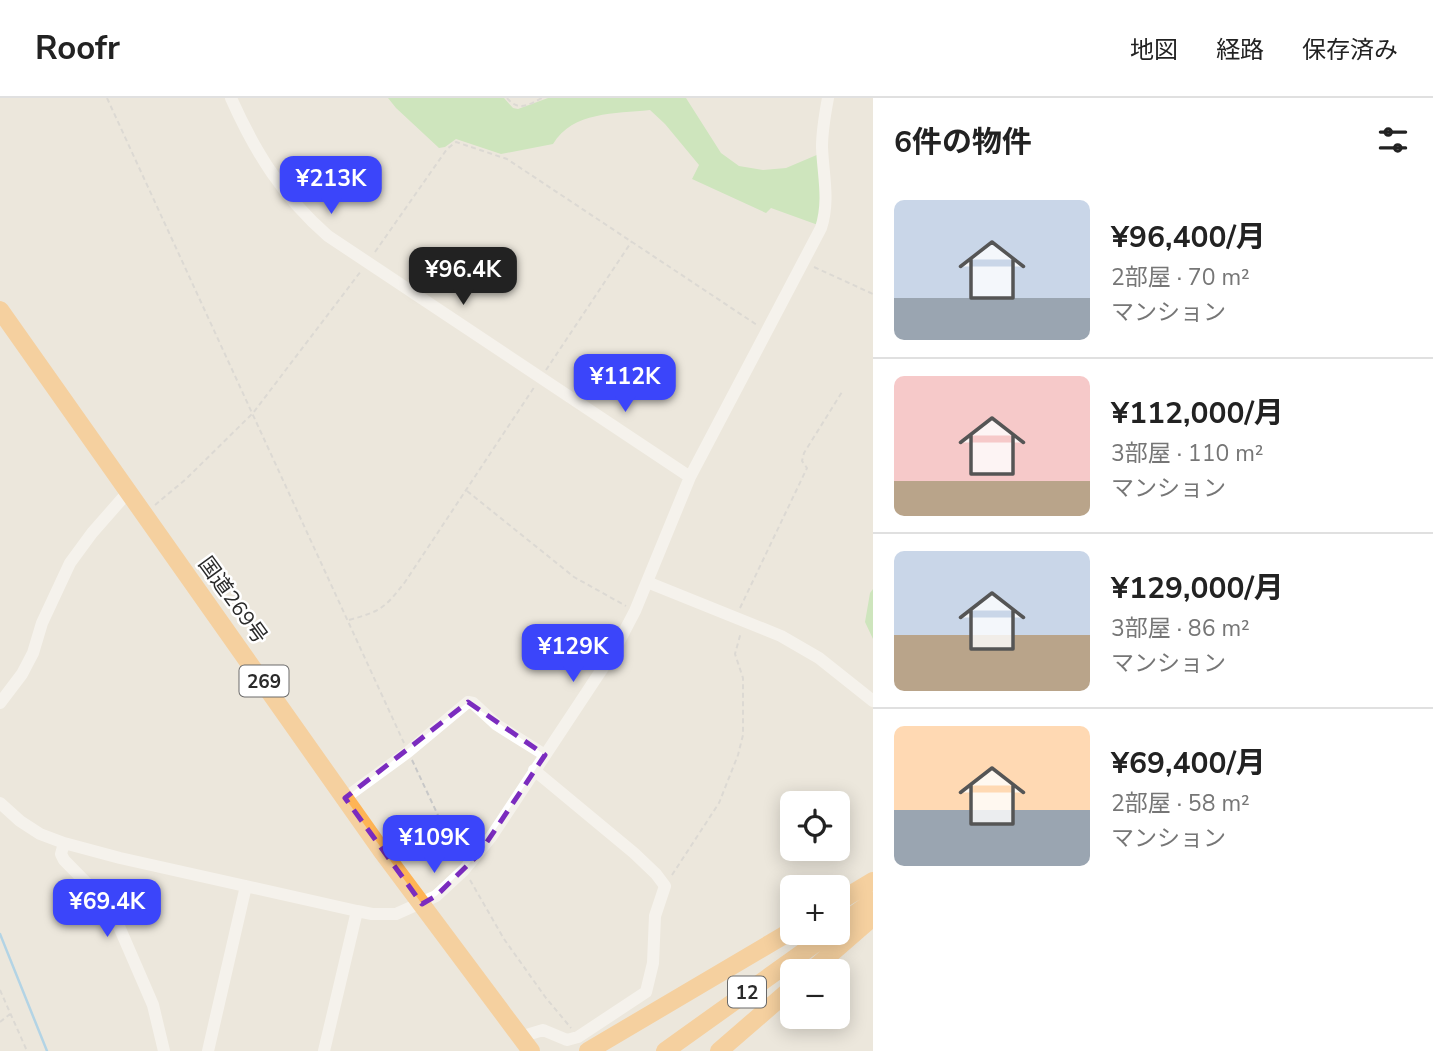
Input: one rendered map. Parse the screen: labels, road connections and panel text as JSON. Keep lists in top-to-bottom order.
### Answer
{
  "streets": {
    "highway": ["国道269号", "269", "12"]
  },
  "page": {
    "header": "Roofr",
    "nav": ["地図", "経路", "保存済み"],
    "heading": "6件の物件",
    "price": [
      "¥213K",
      "¥96.4K",
      "¥112K",
      "¥129K",
      "¥109K",
      "¥69.4K"
    ],
    "list": [
      {
        "name": "¥96,400/月",
        "note": "2部屋 · 70 m² · マンション"
      },
      {
        "name": "¥112,000/月",
        "note": "3部屋 · 110 m² · マンション"
      },
      {
        "name": "¥129,000/月",
        "note": "3部屋 · 86 m² · マンション"
      },
      {
        "name": "¥69,400/月",
        "note": "2部屋 · 58 m² · マンション"
      }
    ],
    "map_buttons": ["+", "−"]
  }
}
